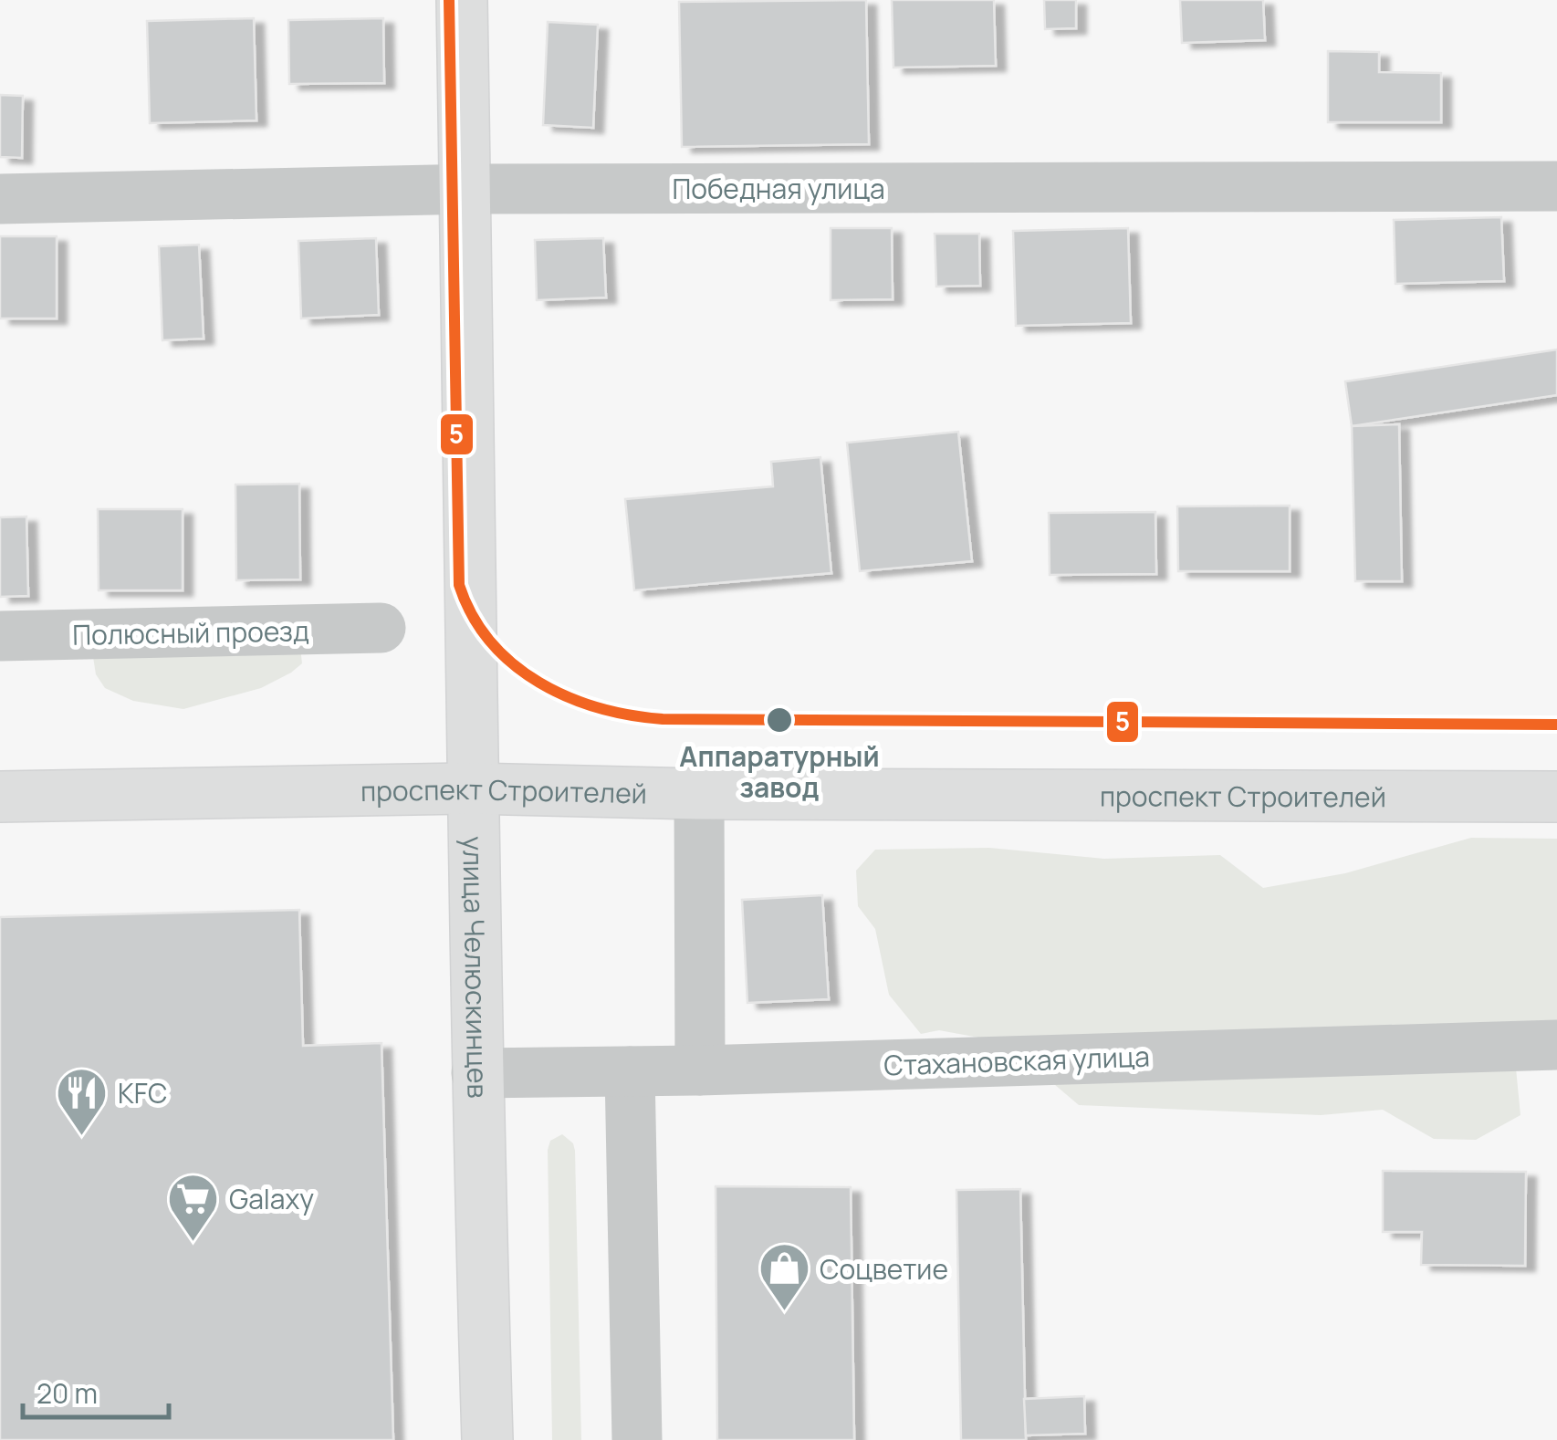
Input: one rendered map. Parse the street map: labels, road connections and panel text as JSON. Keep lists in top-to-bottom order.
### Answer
{
  "streets": {
    "main road": ["проспект Строителей", "улица Челюскинцев"],
    "street": ["Победная улица", "Полюсный проезд", "Стахановская улица"]
  },
  "crossings": [
    ["Победная улица", "улица Челюскинцев"],
    ["проспект Строителей", "улица Челюскинцев"],
    ["улица Челюскинцев", "Стахановская улица"]
  ],
  "places": {
    "other": ["Аппаратурный завод"],
    "restaurant": ["KFC"],
    "supermarket": ["Galaxy"],
    "shop": ["Соцветие"]
  },
  "lines": ["transit line 5"],
  "scale_bar": "20 m"
}
